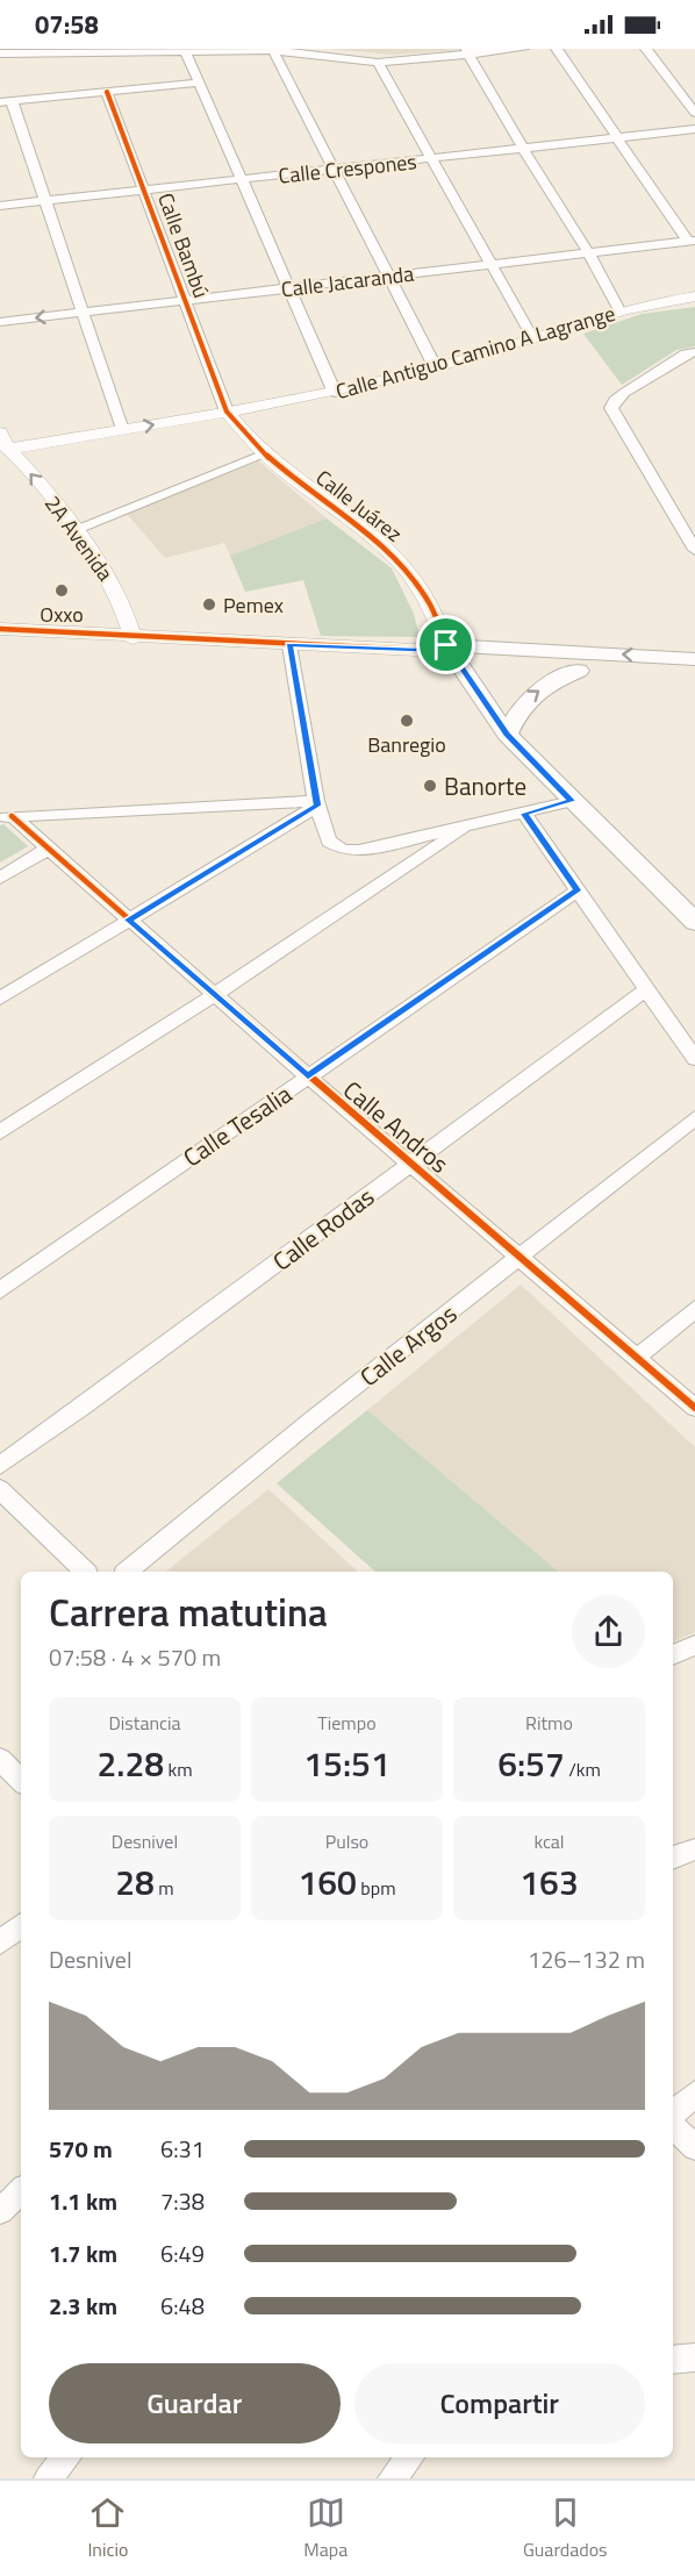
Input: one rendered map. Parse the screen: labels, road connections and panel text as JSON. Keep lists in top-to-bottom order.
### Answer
{
  "streets": {
    "street": [
      "Calle Crespones",
      "Calle Bambú",
      "Calle Jacaranda",
      "Calle Antiguo Camino A Lagrange",
      "Calle Juárez",
      "2A Avenida",
      "Calle Tesalia",
      "Calle Andros",
      "Calle Rodas",
      "Calle Argos"
    ]
  },
  "crossings": [
    ["Calle Crespones", "Calle Bambú"],
    ["Calle Bambú", "Calle Jacaranda"],
    ["Calle Bambú", "Calle Antiguo Camino A Lagrange"],
    ["Calle Bambú", "Calle Juárez"],
    ["Calle Antiguo Camino A Lagrange", "Calle Juárez"],
    ["Calle Antiguo Camino A Lagrange", "2A Avenida"],
    ["Calle Tesalia", "Calle Andros"],
    ["Calle Andros", "Calle Rodas"],
    ["Calle Andros", "Calle Argos"]
  ],
  "places": [
    "Oxxo",
    "Pemex",
    "Banregio",
    "Banorte"
  ],
  "page": {
    "status": "07:58",
    "heading": ["Carrera matutina", "07:58 · 4 × 570 m"],
    "stats": [
      ["Distancia", "2.28 km"],
      ["Tiempo", "15:51"],
      ["Ritmo", "6:57 /km"],
      ["Desnivel", "28 m"],
      ["Pulso", "160 bpm"],
      ["kcal", "163"]
    ],
    "chart": ["Desnivel", "126–132 m"],
    "list": [
      {
        "name": "570 m",
        "note": "6:31"
      },
      {
        "name": "1.1 km",
        "note": "7:38"
      },
      {
        "name": "1.7 km",
        "note": "6:49"
      },
      {
        "name": "2.3 km",
        "note": "6:48"
      }
    ],
    "buttons": ["Guardar", "Compartir"],
    "tabs": ["Inicio", "Mapa", "Guardados"]
  }
}
